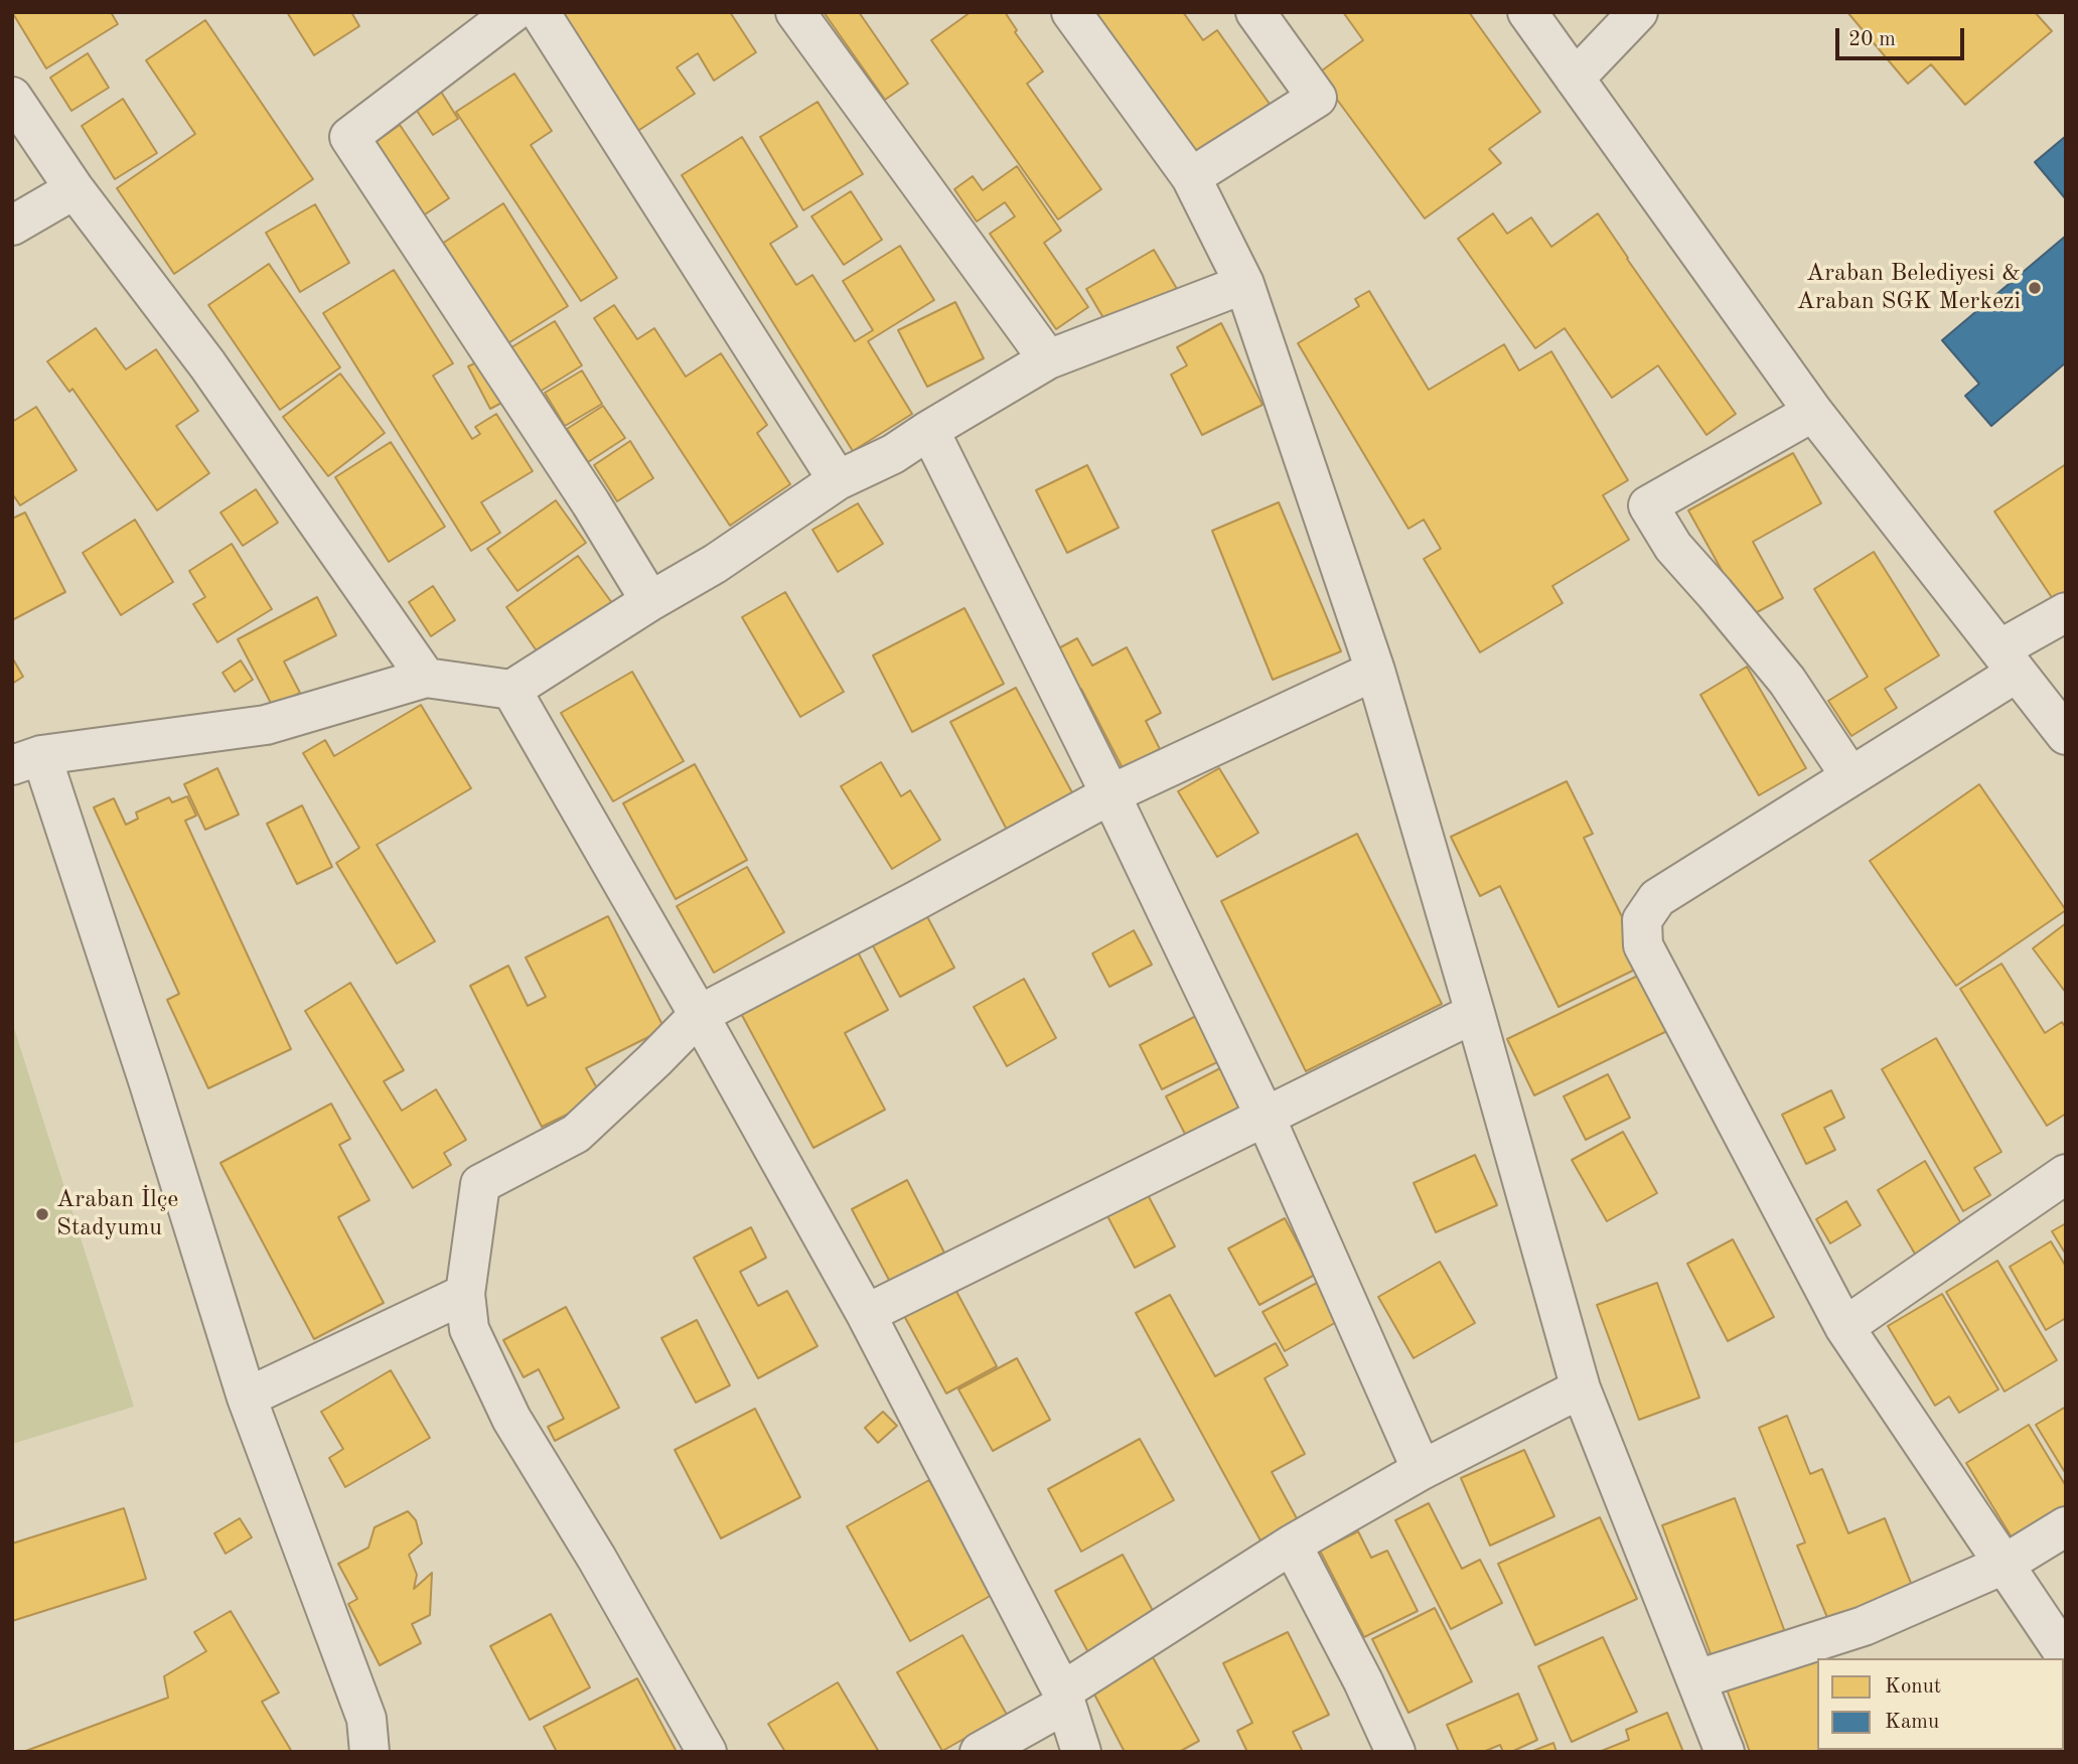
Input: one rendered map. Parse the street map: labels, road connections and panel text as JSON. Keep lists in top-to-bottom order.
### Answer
{
  "places": ["Araban Belediyesi & Araban SGK Merkezi", "Araban İlçe Stadyumu"],
  "legend": ["Konut", "Kamu"],
  "scale_bar": "20 m"
}
